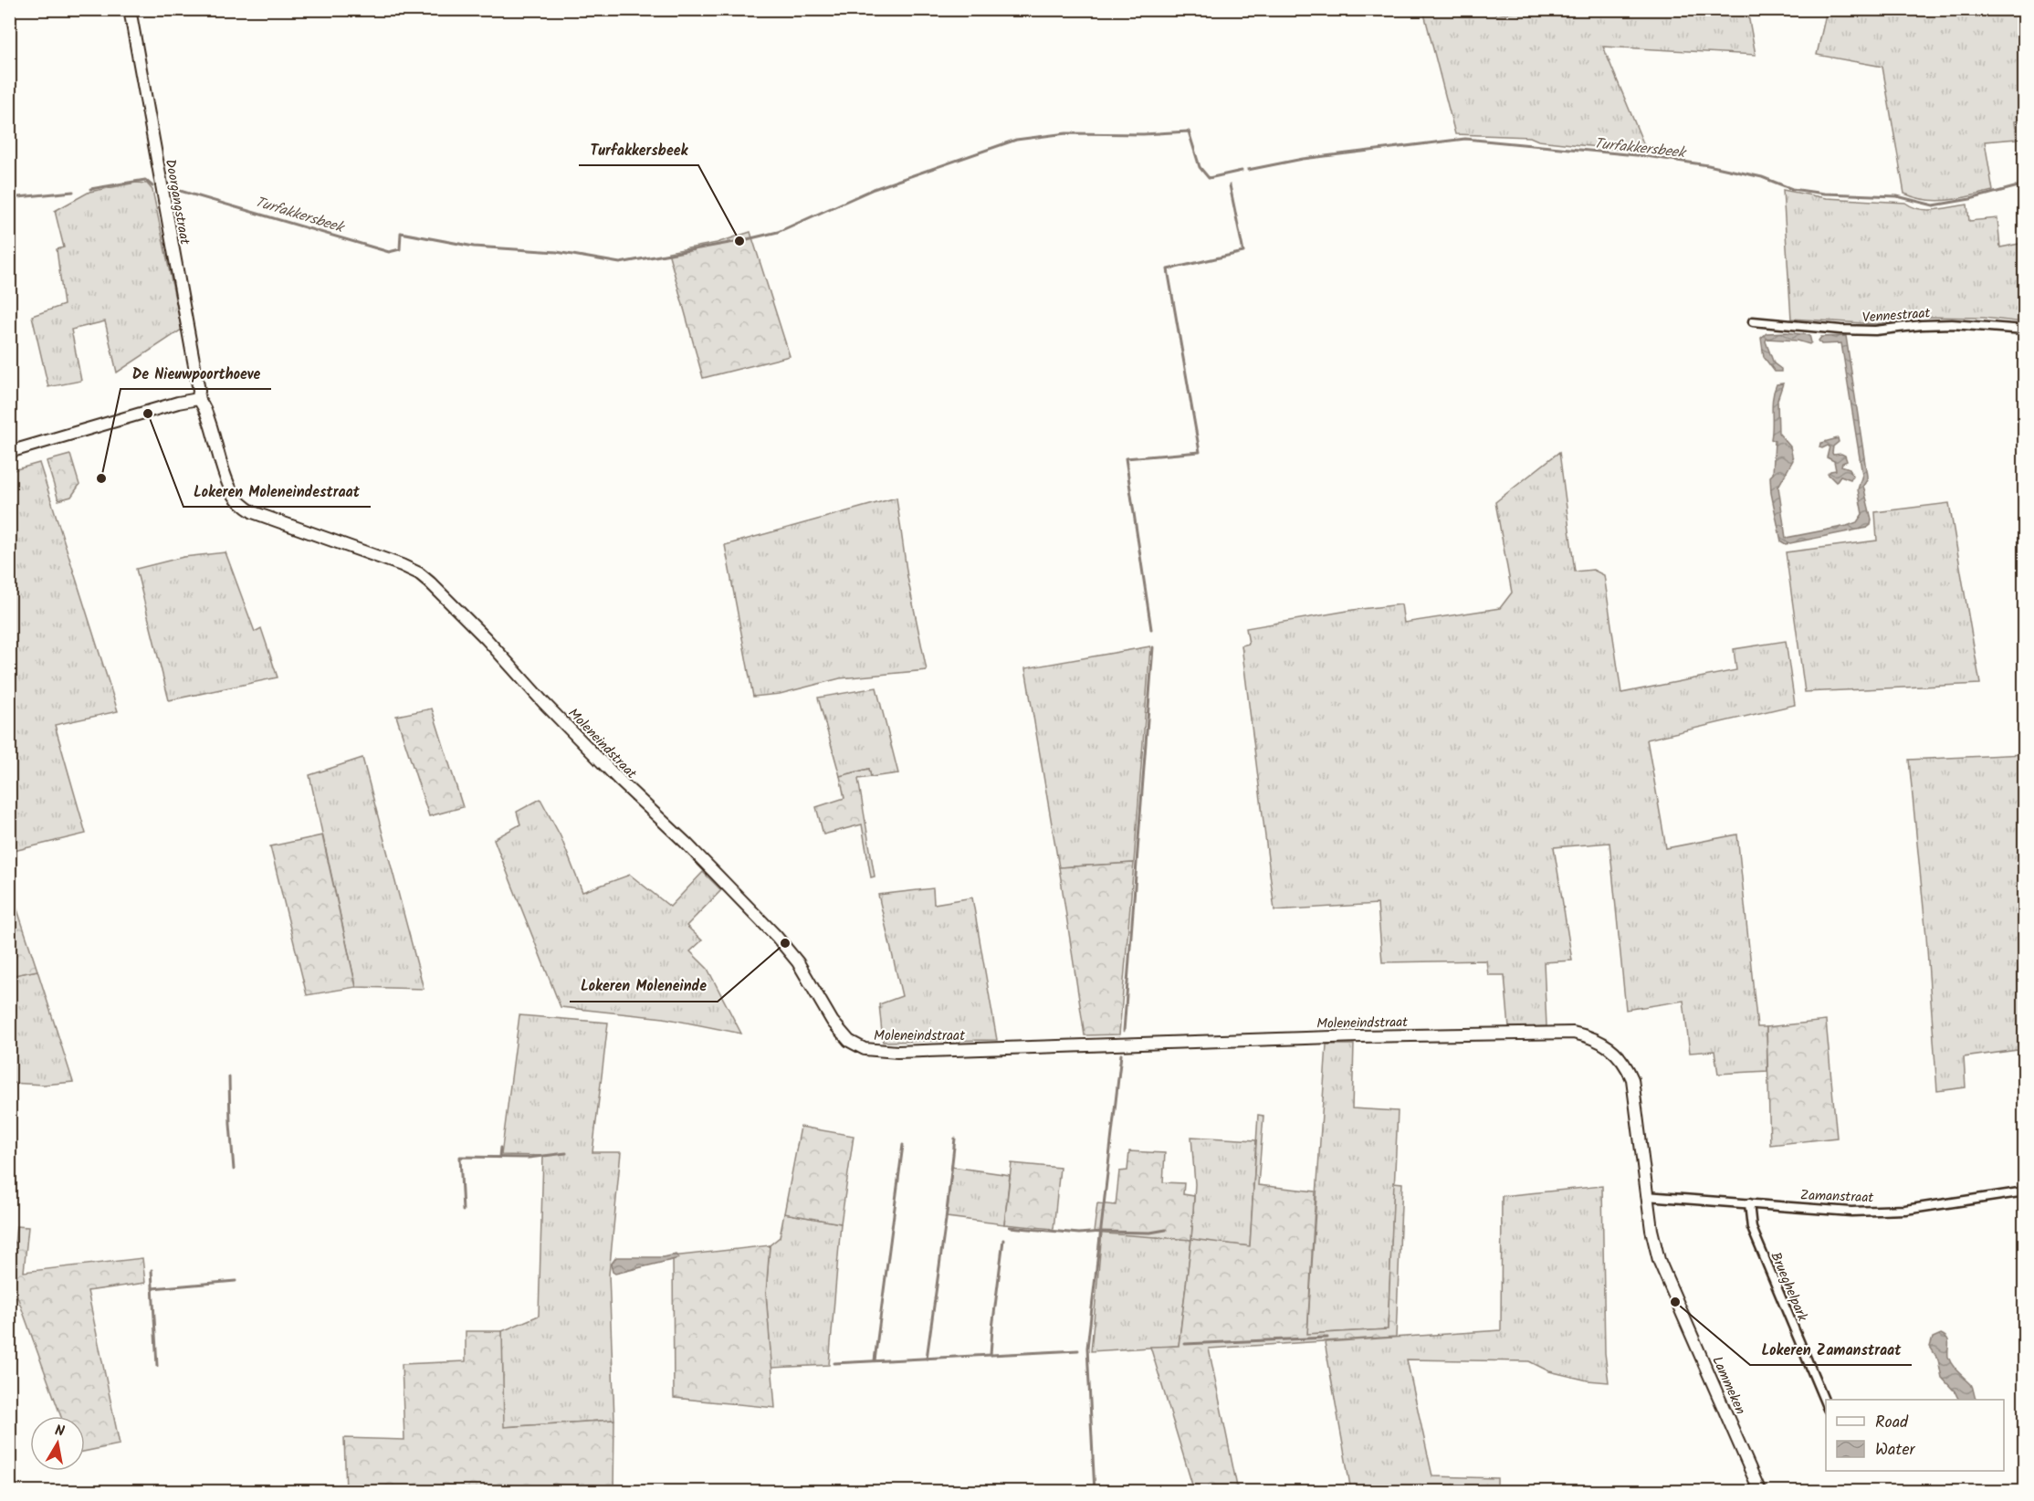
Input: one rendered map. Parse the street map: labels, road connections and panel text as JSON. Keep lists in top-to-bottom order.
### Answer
{
  "streets": {
    "street": [
      "Doorgangstraat",
      "Vennestraat",
      "Moleneindstraat",
      "Zamanstraat",
      "Brueghelpark",
      "Lammeken"
    ]
  },
  "crossings": [
    ["Doorgangstraat", "Moleneindstraat"],
    ["Moleneindstraat", "Zamanstraat"],
    ["Moleneindstraat", "Lammeken"],
    ["Zamanstraat", "Brueghelpark"],
    ["Zamanstraat", "Lammeken"]
  ],
  "water": ["Turfakkersbeek"],
  "places": [
    "Turfakkersbeek",
    "Lokeren Moleneindestraat",
    "De Nieuwpoorthoeve",
    "Lokeren Moleneinde",
    "Lokeren Zamanstraat"
  ],
  "legend": ["Road", "Water"],
  "north": "top"
}
